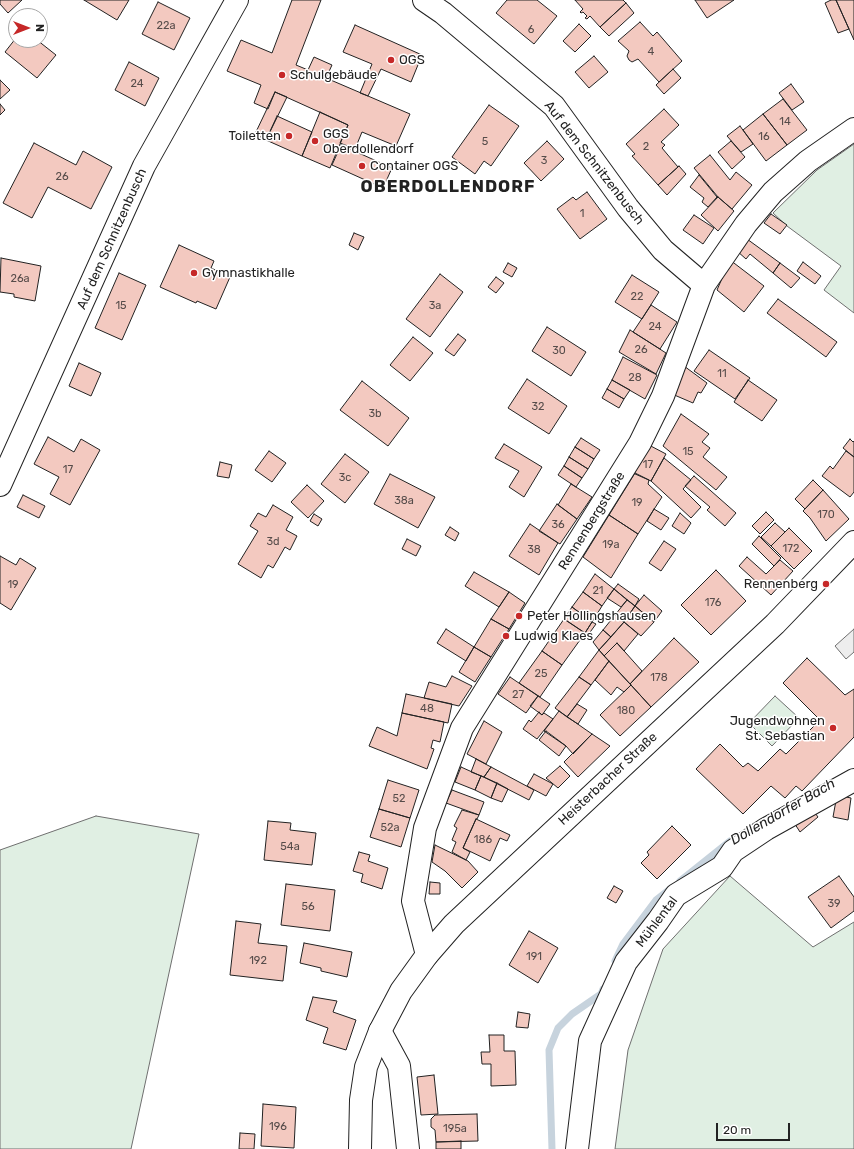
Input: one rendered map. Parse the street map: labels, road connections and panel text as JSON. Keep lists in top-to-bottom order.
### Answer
{
  "streets": {
    "street": [
      "Auf dem Schnitzenbusch",
      "Rennenbergstraße",
      "Heisterbacher Straße",
      "Mühlental"
    ]
  },
  "crossings": [
    ["Auf dem Schnitzenbusch", "Rennenbergstraße"],
    ["Rennenbergstraße", "Heisterbacher Straße"]
  ],
  "districts": ["OBERDOLLENDORF"],
  "water": ["Dollendorfer Bach"],
  "places": [
    "OGS",
    "Schulgebäude",
    "Toiletten",
    "GGS Oberdollendorf",
    "Container OGS",
    "Gymnastikhalle",
    "Rennenberg",
    "Peter Hollingshausen",
    "Ludwig Klaes",
    "Jugendwohnen St. Sebastian"
  ],
  "house_numbers": [
    "22a",
    "6",
    "4",
    "24",
    "14",
    "16",
    "5",
    "2",
    "3",
    "26",
    "1",
    "26a",
    "22",
    "15",
    "3a",
    "24",
    "26",
    "30",
    "11",
    "28",
    "32",
    "3b",
    "15",
    "17",
    "17",
    "3c",
    "38a",
    "19",
    "170",
    "36",
    "3d",
    "19a",
    "172",
    "38",
    "19",
    "21",
    "176",
    "25",
    "178",
    "27",
    "48",
    "180",
    "52",
    "52a",
    "186",
    "54a",
    "39",
    "56",
    "191",
    "192",
    "196",
    "195a"
  ],
  "scale_bar": "20 m",
  "north": "right"
}
